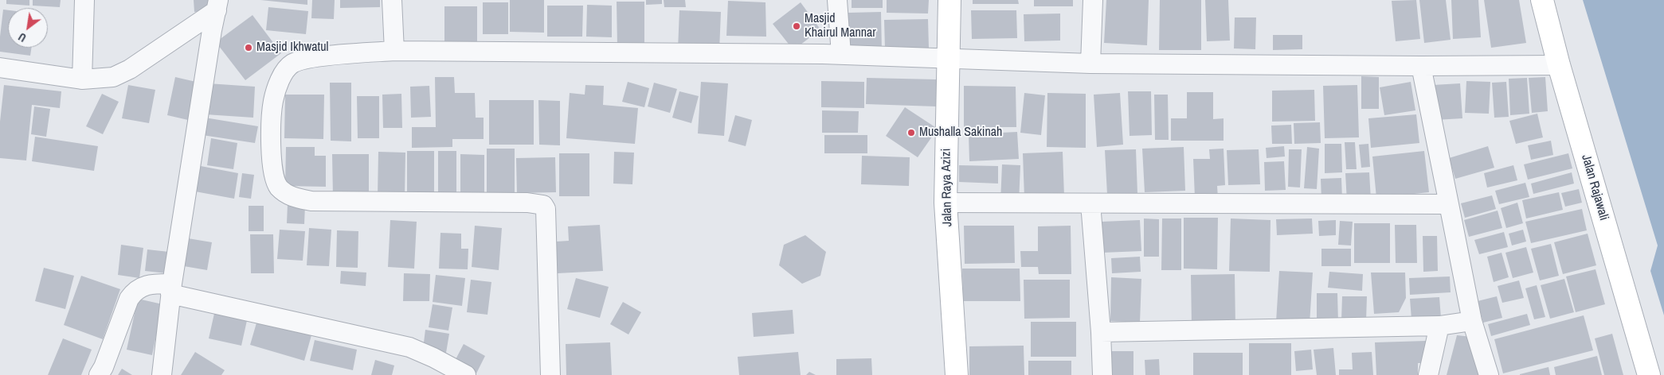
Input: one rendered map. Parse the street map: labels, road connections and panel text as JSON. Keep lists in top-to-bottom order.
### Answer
{
  "streets": {
    "street": ["Jalan Raya Azizi", "Jalan Rajawali"]
  },
  "places": ["Masjid Khairul Mannar", "Masjid Ikhwatul", "Mushalla Sakinah"],
  "north": "bottom left"
}
